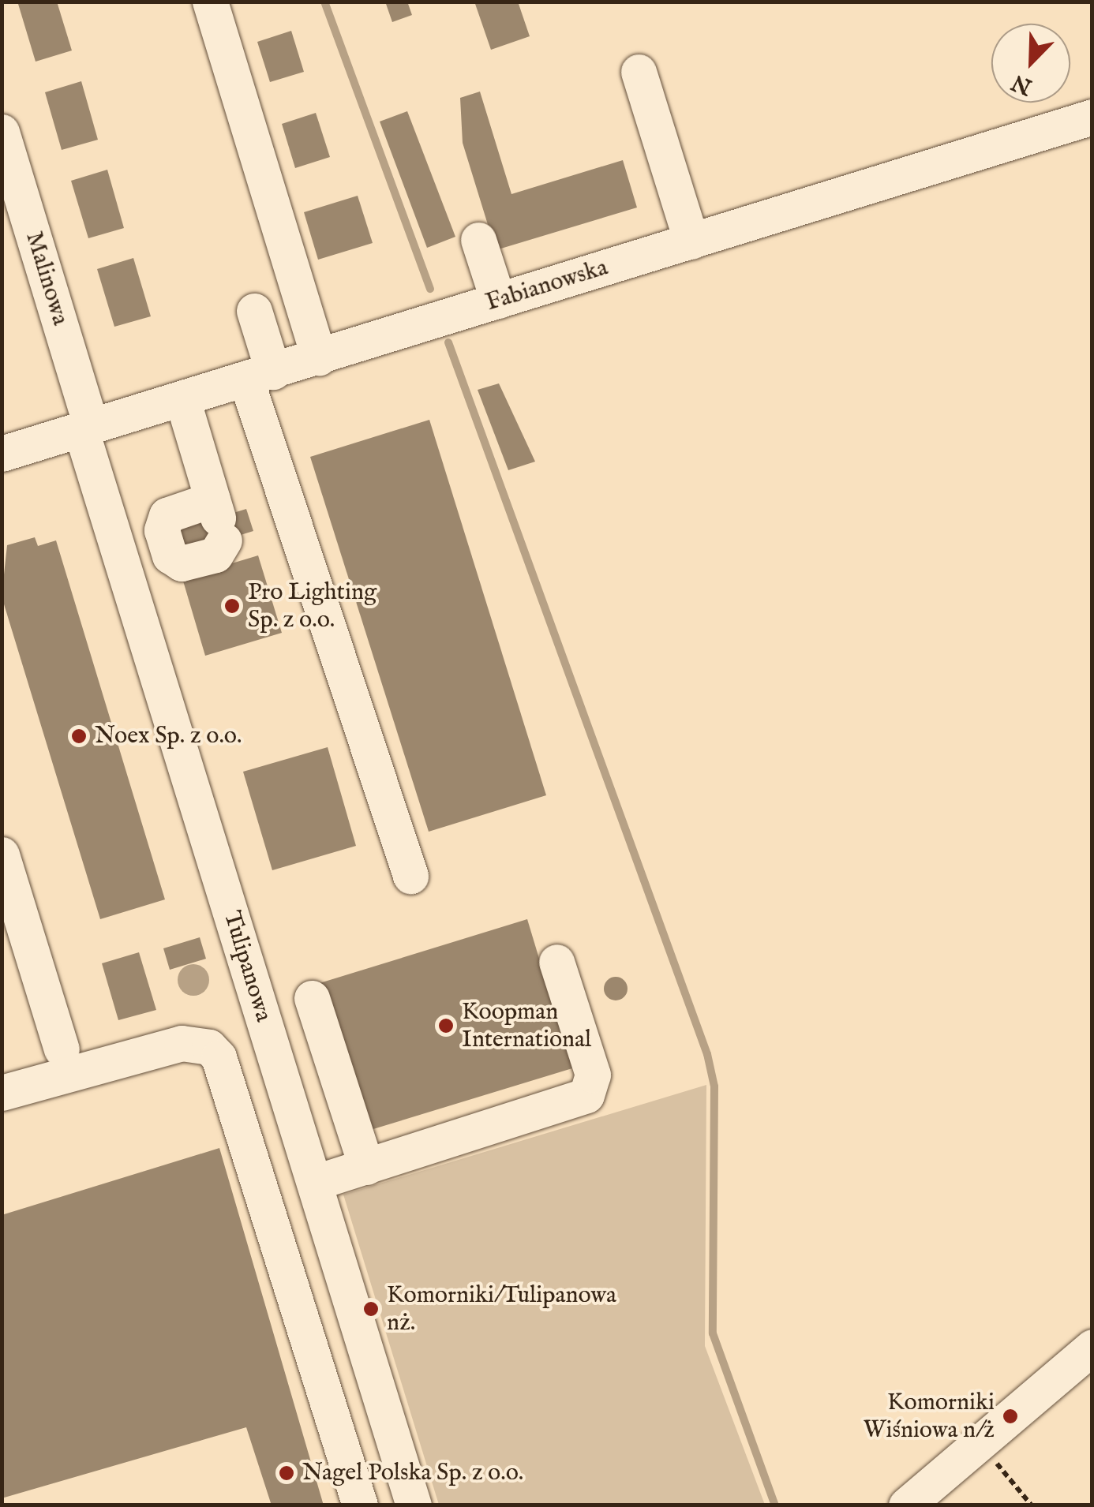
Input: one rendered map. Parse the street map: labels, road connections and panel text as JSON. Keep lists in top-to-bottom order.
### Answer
{
  "streets": {
    "street": ["Malinowa", "Fabianowska", "Tulipanowa"]
  },
  "crossings": [
    ["Malinowa", "Fabianowska"],
    ["Malinowa", "Tulipanowa"],
    ["Fabianowska", "Tulipanowa"]
  ],
  "places": [
    "Pro Lighting Sp. z o.o.",
    "Noex Sp. z o.o.",
    "Koopman International",
    "Komorniki/Tulipanowa nż.",
    "Komorniki Wiśniowa n/ż",
    "Nagel Polska Sp. z o.o."
  ],
  "north": "bottom left"
}
